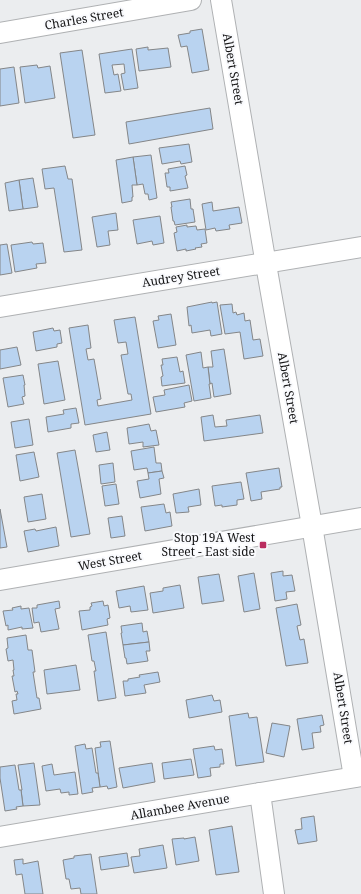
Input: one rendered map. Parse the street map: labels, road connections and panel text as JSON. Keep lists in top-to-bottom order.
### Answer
{
  "streets": {
    "street": [
      "Charles Street",
      "Albert Street",
      "Audrey Street",
      "West Street",
      "Allambee Avenue"
    ]
  },
  "crossings": [
    ["Albert Street", "Audrey Street"],
    ["Albert Street", "West Street"],
    ["Albert Street", "Allambee Avenue"]
  ],
  "places": {
    "transit": ["Stop 19A West Street - East side"]
  }
}
